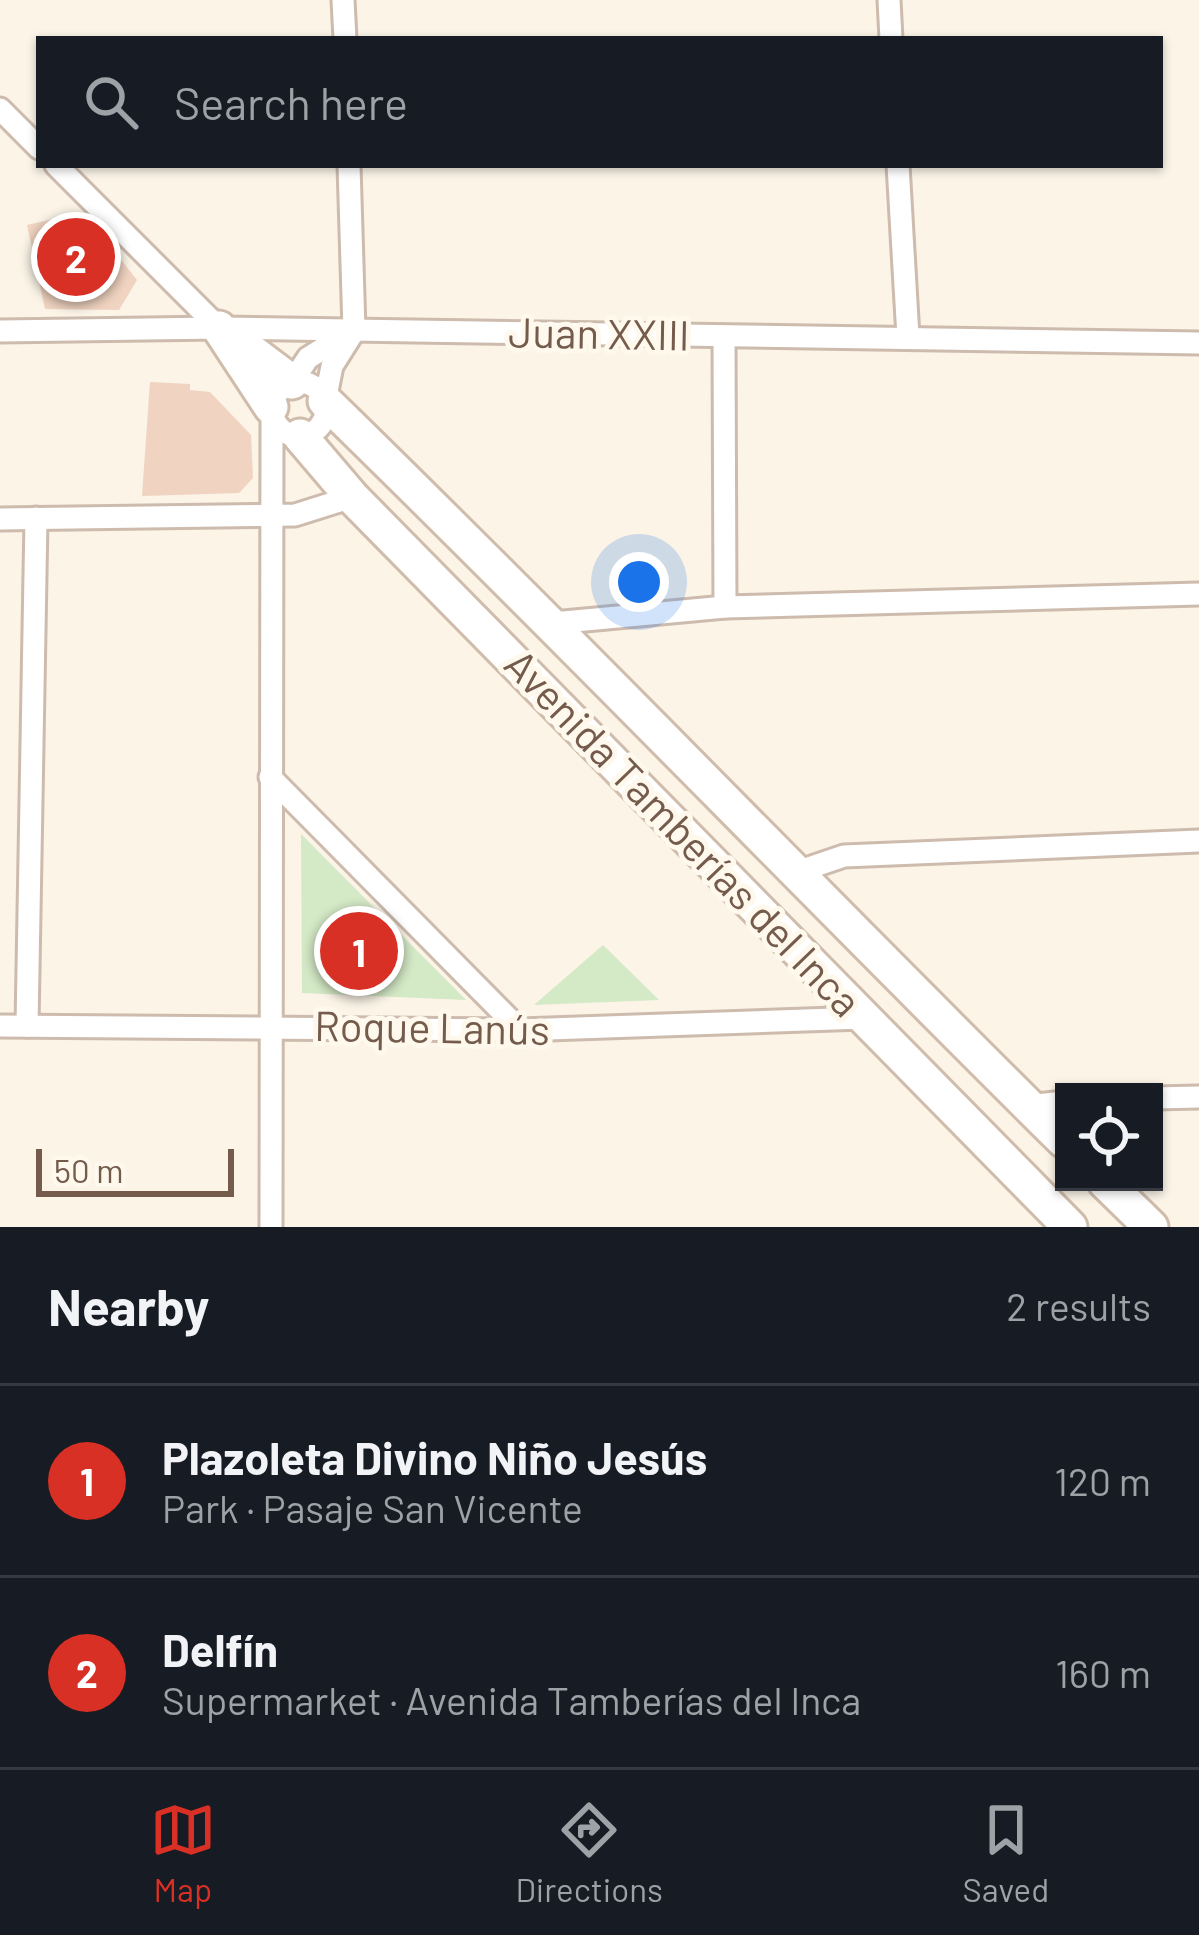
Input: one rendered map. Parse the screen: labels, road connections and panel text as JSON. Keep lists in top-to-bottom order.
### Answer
{
  "streets": {
    "street": ["Juan XXIII", "Avenida Tamberías del Inca", "Roque Lanús"]
  },
  "crossings": [
    ["Avenida Tamberías del Inca", "Roque Lanús"]
  ],
  "scale_bar": "50 m",
  "page": {
    "search": "Search here",
    "pins": ["2", "1"],
    "scale": "50 m",
    "heading": ["Nearby", "2 results"],
    "list": [
      {
        "mark": "1",
        "name": "Plazoleta Divino Niño Jesús",
        "note": "Park · Pasaje San Vicente",
        "value": "120 m"
      },
      {
        "mark": "2",
        "name": "Delfín",
        "note": "Supermarket · Avenida Tamberías del Inca",
        "value": "160 m"
      }
    ],
    "nav": ["Map", "Directions", "Saved"]
  }
}
